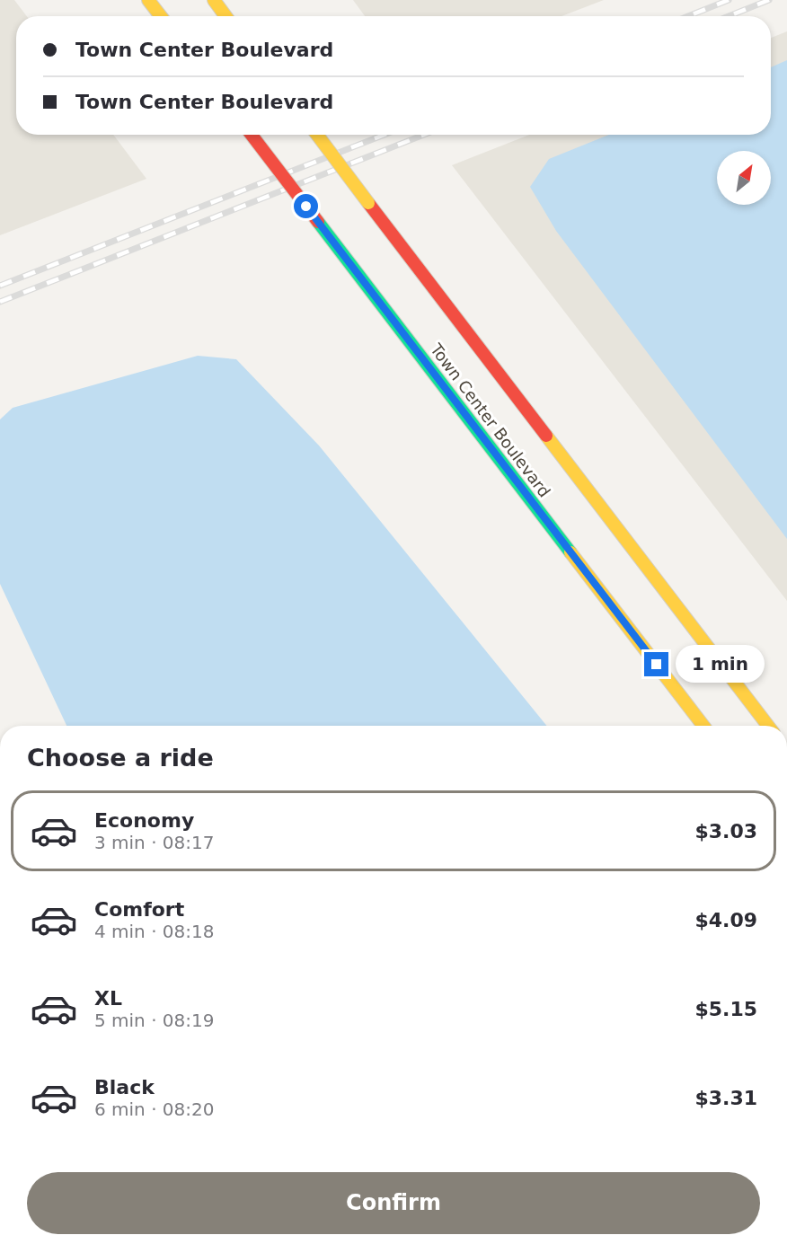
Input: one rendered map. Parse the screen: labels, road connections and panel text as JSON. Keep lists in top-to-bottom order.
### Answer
{
  "streets": {
    "main road": ["Town Center Boulevard"]
  },
  "north": "top right",
  "page": {
    "banner": ["Town Center Boulevard", "Town Center Boulevard"],
    "bubble": "1 min",
    "heading": "Choose a ride",
    "list": [
      {
        "name": "Economy",
        "note": "3 min · 08:17",
        "value": "$3.03"
      },
      {
        "name": "Comfort",
        "note": "4 min · 08:18",
        "value": "$4.09"
      },
      {
        "name": "XL",
        "note": "5 min · 08:19",
        "value": "$5.15"
      },
      {
        "name": "Black",
        "note": "6 min · 08:20",
        "value": "$3.31"
      }
    ],
    "buttons": "Confirm"
  }
}
